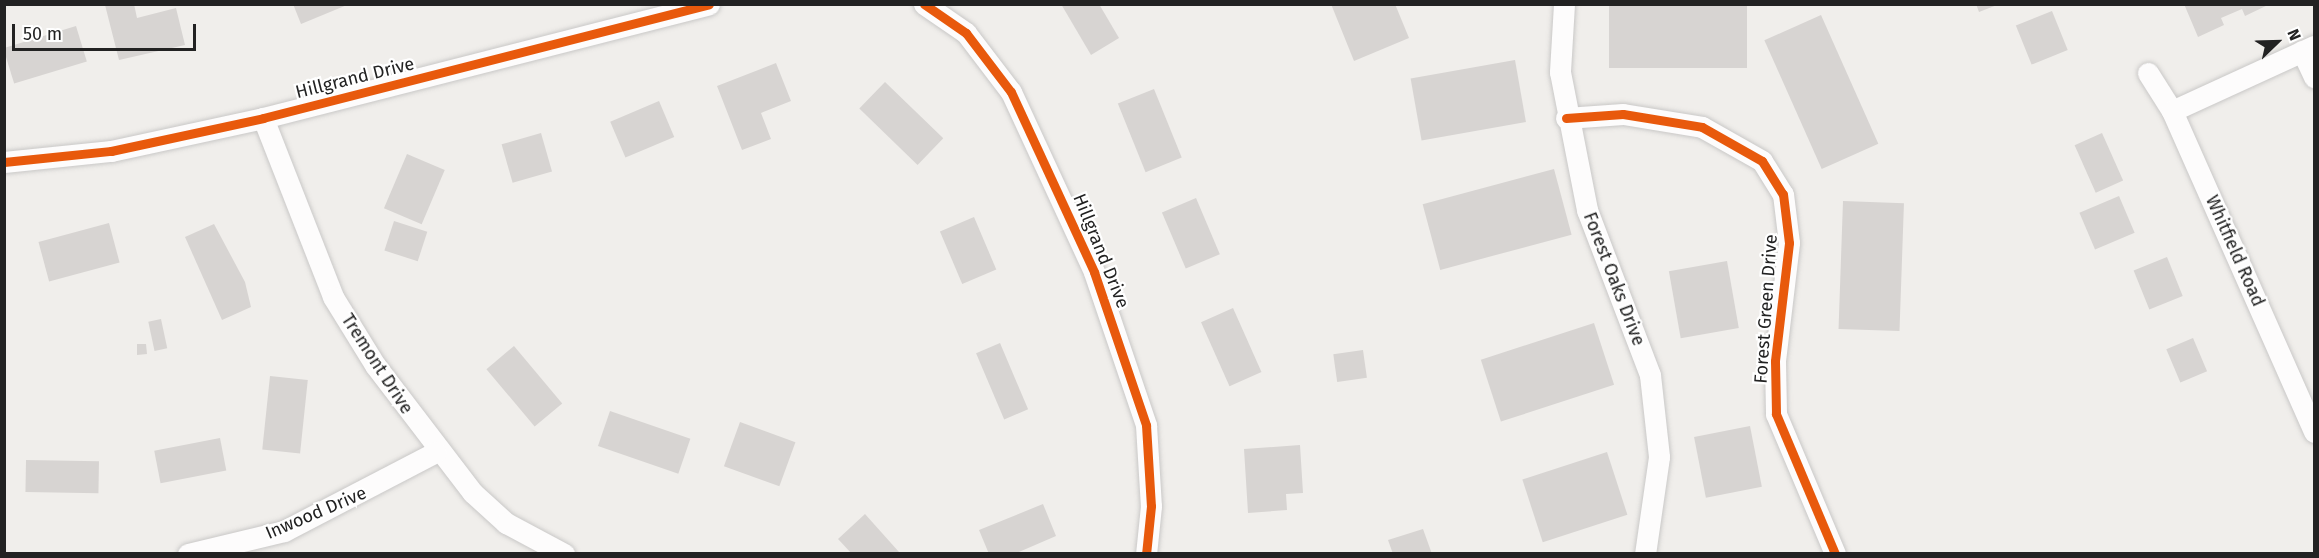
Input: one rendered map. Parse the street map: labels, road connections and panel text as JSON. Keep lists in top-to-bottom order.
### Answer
{
  "streets": {
    "street": [
      "Hillgrand Drive",
      "Whitfield Road",
      "Forest Oaks Drive",
      "Forest Green Drive",
      "Tremont Drive",
      "Inwood Drive"
    ]
  },
  "crossings": [
    ["Hillgrand Drive", "Tremont Drive"],
    ["Forest Oaks Drive", "Forest Green Drive"],
    ["Tremont Drive", "Inwood Drive"]
  ],
  "scale_bar": "50 m",
  "north": "top right"
}
